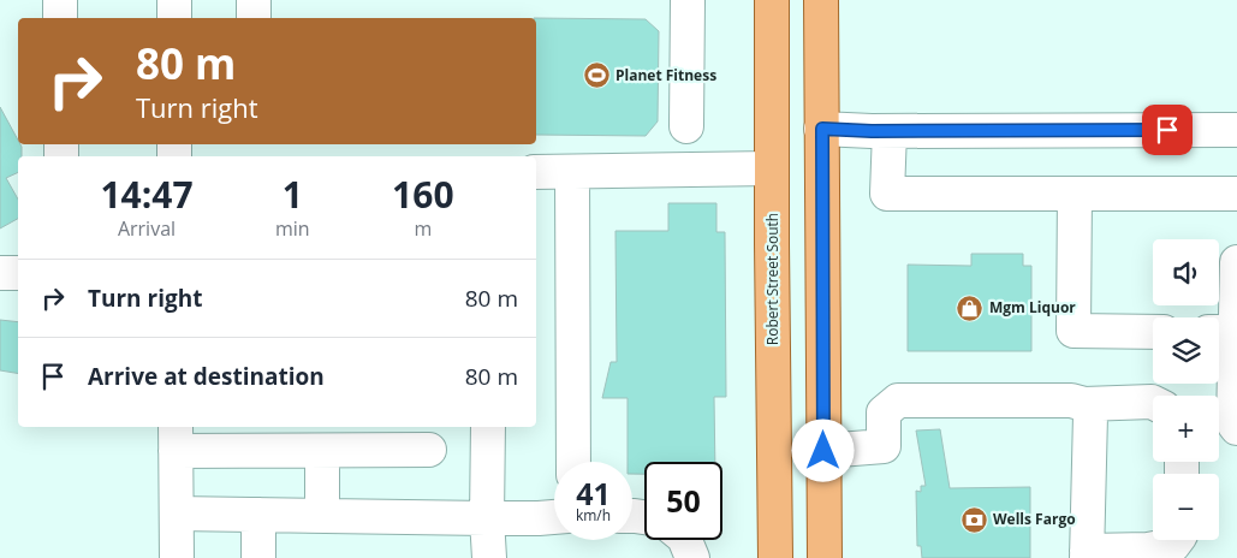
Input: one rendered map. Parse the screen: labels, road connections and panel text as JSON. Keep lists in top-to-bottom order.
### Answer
{
  "streets": {
    "main road": ["Robert Street South"]
  },
  "places": {
    "sports": ["Planet Fitness"],
    "shop": ["Mgm Liquor"],
    "bank": ["Wells Fargo"]
  },
  "page": {
    "turn": ["80 m", "Turn right"],
    "eta": [
      "14:47",
      "Arrival",
      "1",
      "min",
      "160",
      "m"
    ],
    "map_buttons": ["+", "−"],
    "list": [
      {
        "name": "Turn right",
        "value": "80 m"
      },
      {
        "name": "Arrive at destination",
        "value": "80 m"
      }
    ],
    "speed": "41 km/h",
    "limit": "50"
  }
}
